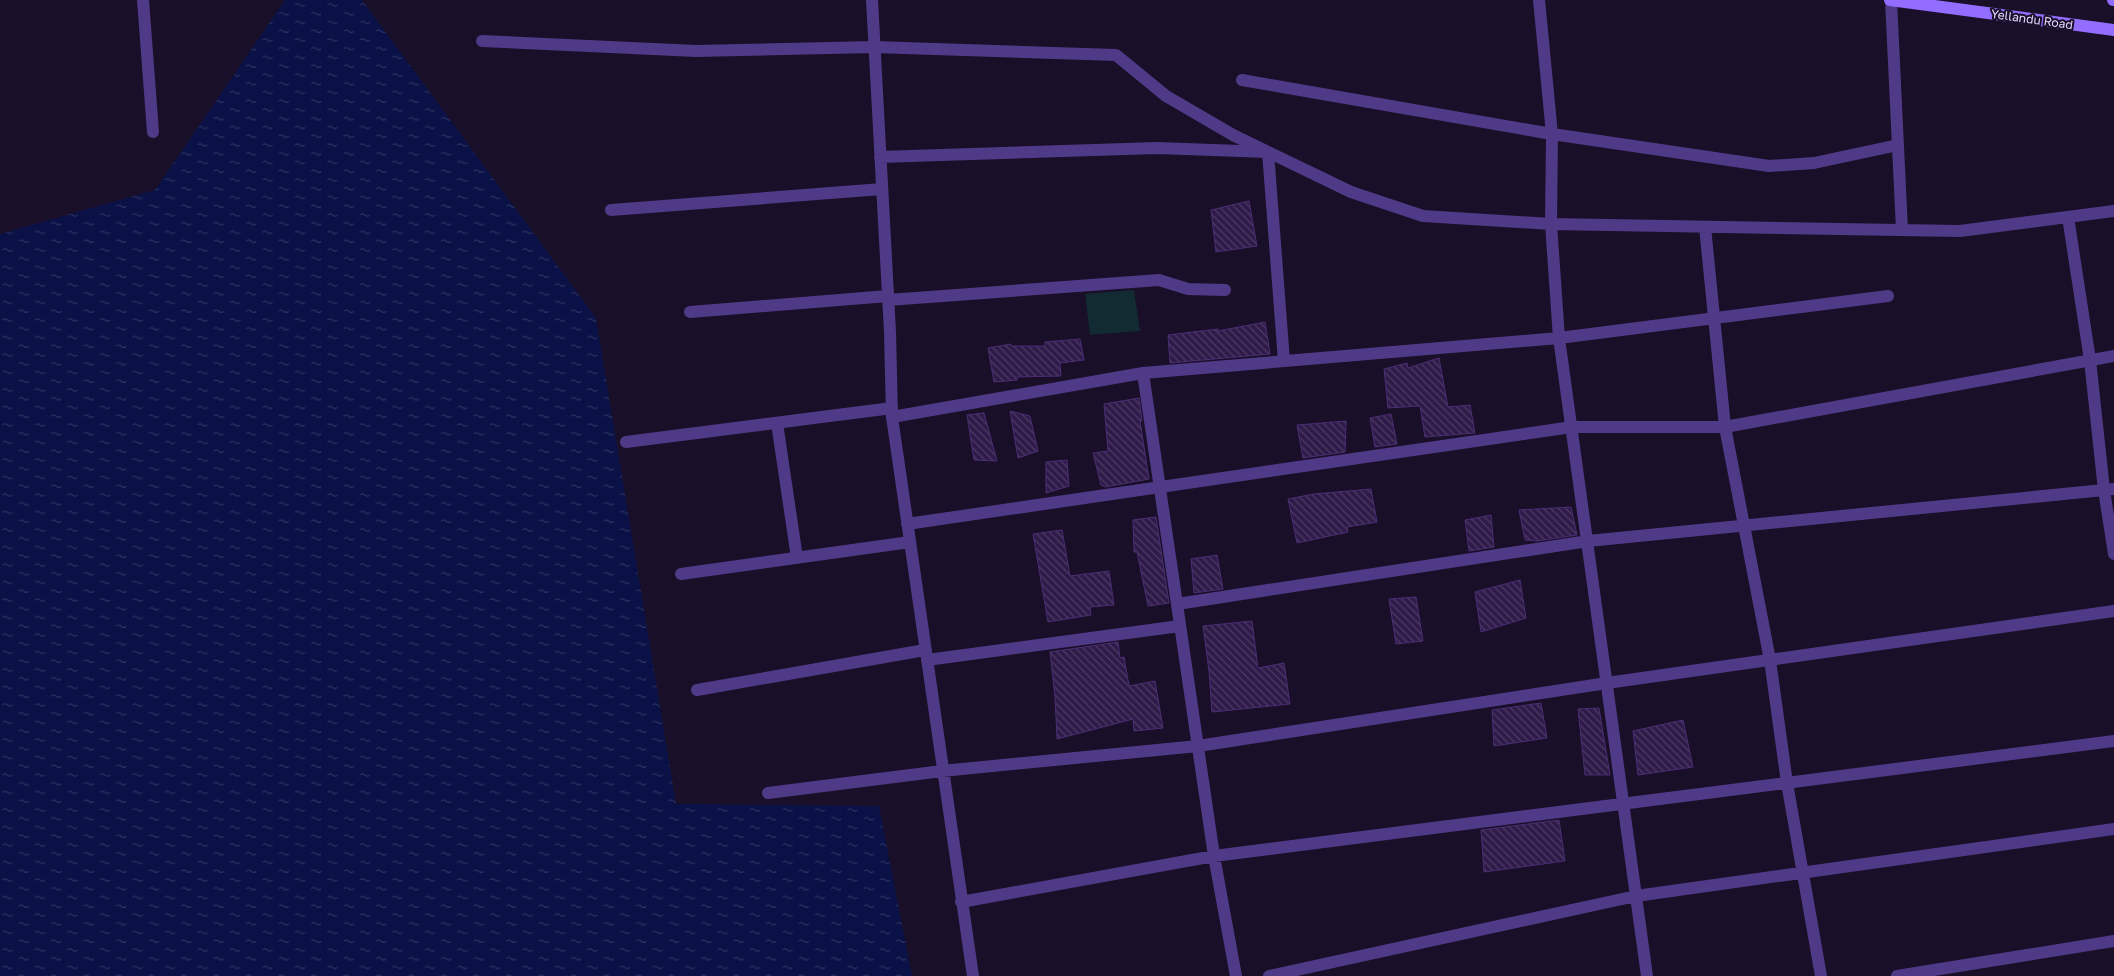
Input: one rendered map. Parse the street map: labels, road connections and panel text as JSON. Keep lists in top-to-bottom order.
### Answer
{
  "streets": {
    "main road": ["Yellandu Road"]
  }
}
